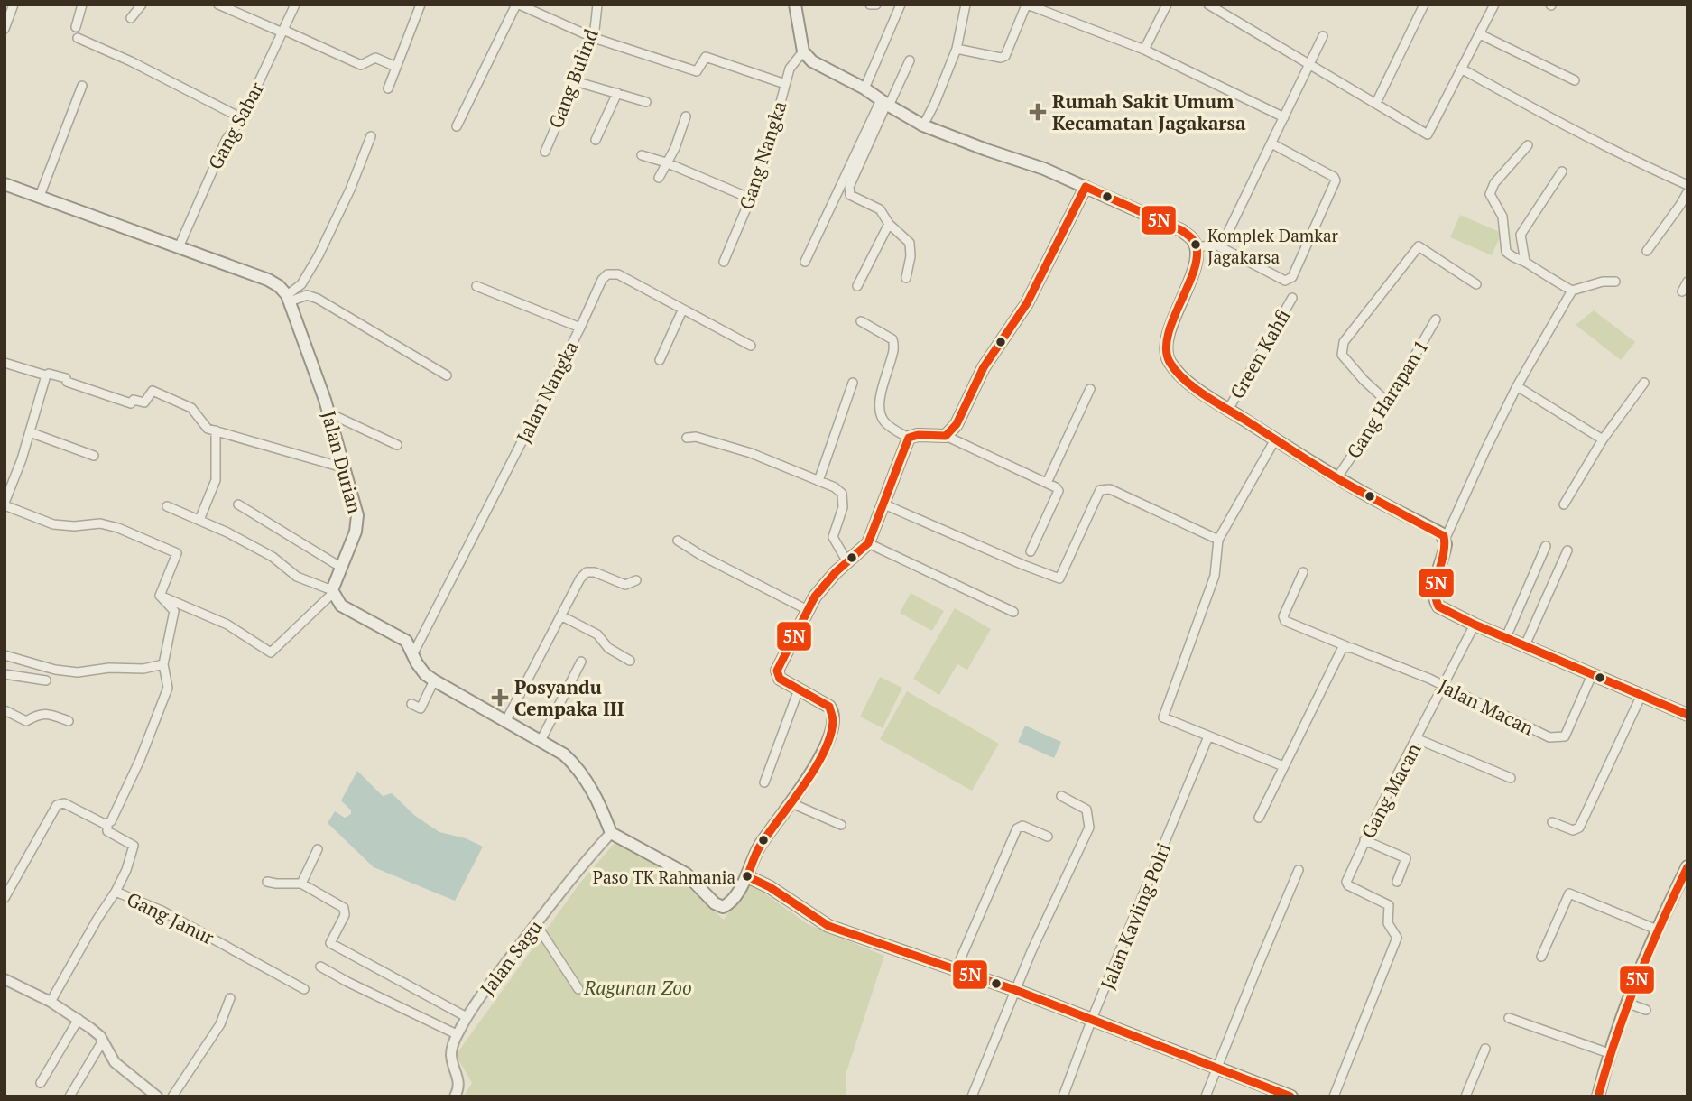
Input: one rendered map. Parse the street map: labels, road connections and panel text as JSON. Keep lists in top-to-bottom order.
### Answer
{
  "streets": {
    "main road": ["Jalan Durian"],
    "street": [
      "Gang Bulind",
      "Gang Sabar",
      "Gang Nangka",
      "Green Kahfi",
      "Jalan Nangka",
      "Gang Harapan 1",
      "Jalan Macan",
      "Gang Macan",
      "Jalan Kavling Polri",
      "Gang Janur",
      "Jalan Sagu"
    ]
  },
  "crossings": [
    ["Jalan Macan", "Gang Macan"]
  ],
  "parks": ["Ragunan Zoo"],
  "places": {
    "health": ["Rumah Sakit Umum Kecamatan Jagakarsa", "Posyandu Cempaka III"],
    "other": ["Komplek Damkar Jagakarsa", "Paso TK Rahmania"]
  },
  "lines": ["transit line 5N"]
}
